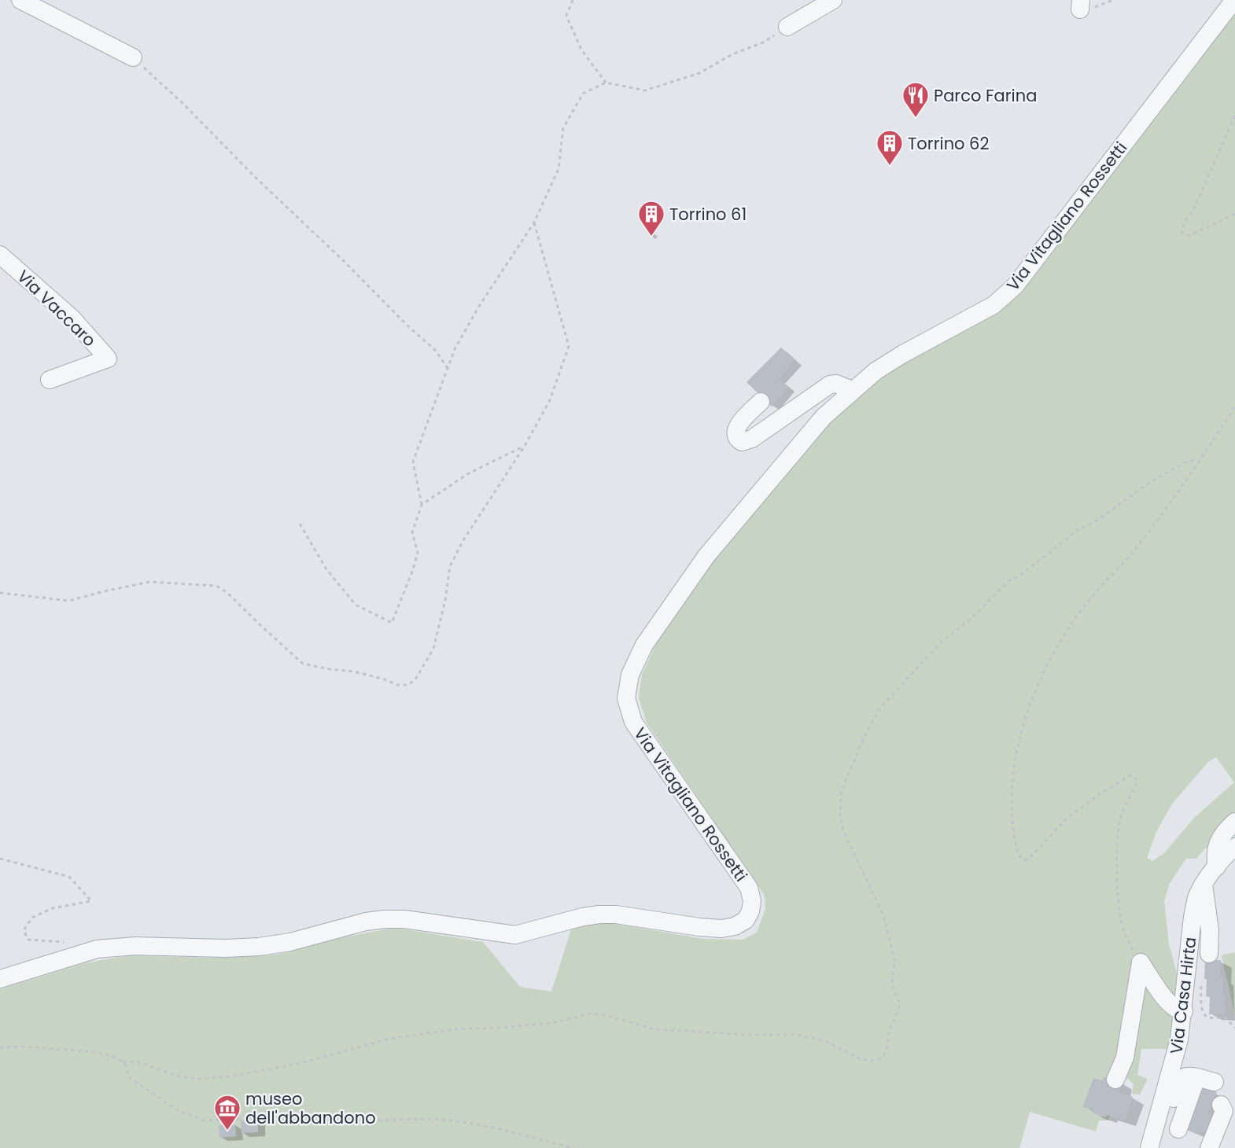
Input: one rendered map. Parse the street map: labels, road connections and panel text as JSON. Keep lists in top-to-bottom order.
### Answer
{
  "streets": {
    "street": ["Via Vitagliano Rossetti", "Via Vaccaro", "Via Casa Hirta"]
  },
  "places": {
    "restaurant": ["Parco Farina"],
    "building": ["Torrino 62", "Torrino 61"],
    "museum": ["museo dell'abbandono"]
  }
}
